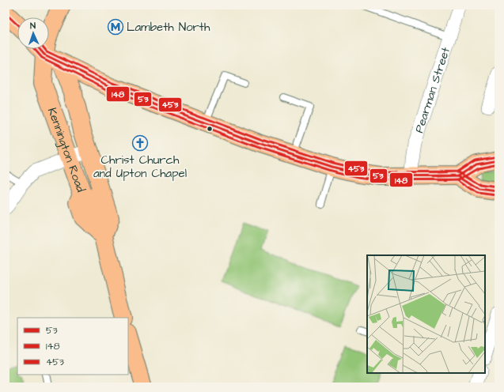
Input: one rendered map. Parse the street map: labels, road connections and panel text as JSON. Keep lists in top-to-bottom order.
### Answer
{
  "streets": {
    "main road": ["Kennington Road"],
    "street": ["Pearman Street"]
  },
  "places": {
    "metro station": ["Lambeth North"],
    "church": ["Christ Church and Upton Chapel"]
  },
  "lines": ["transit line 53", "transit line 148", "transit line 453"],
  "legend": ["53", "148", "453"],
  "north": "top"
}
